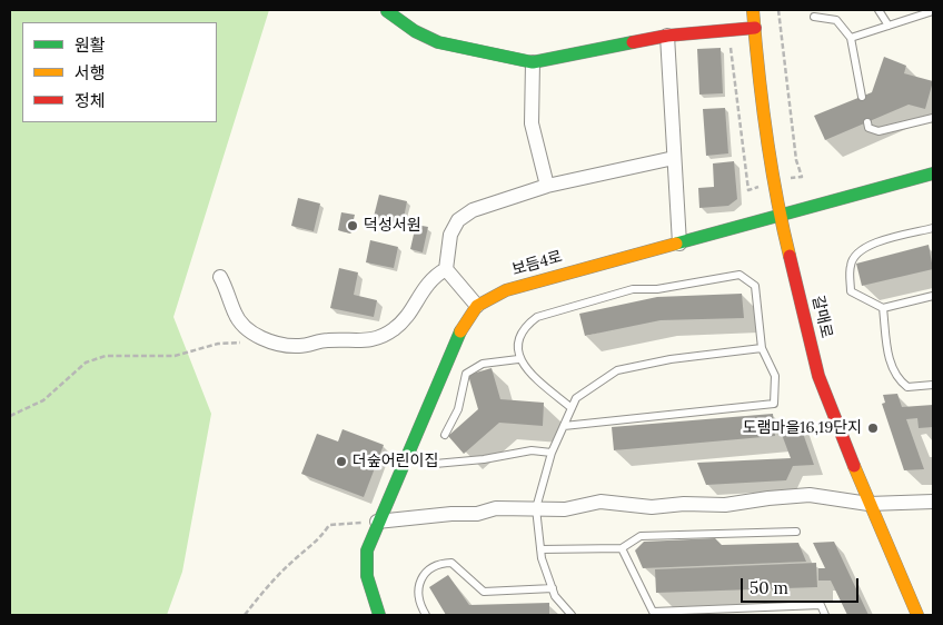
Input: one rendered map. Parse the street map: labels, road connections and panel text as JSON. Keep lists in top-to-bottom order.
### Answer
{
  "streets": {
    "street": ["보듬4로", "갈매로"]
  },
  "crossings": [
    ["보듬4로", "갈매로"]
  ],
  "places": ["덕성서원", "도램마을16,19단지", "더숲어린이집"],
  "legend": ["원활", "서행", "정체"],
  "scale_bar": "50 m"
}
